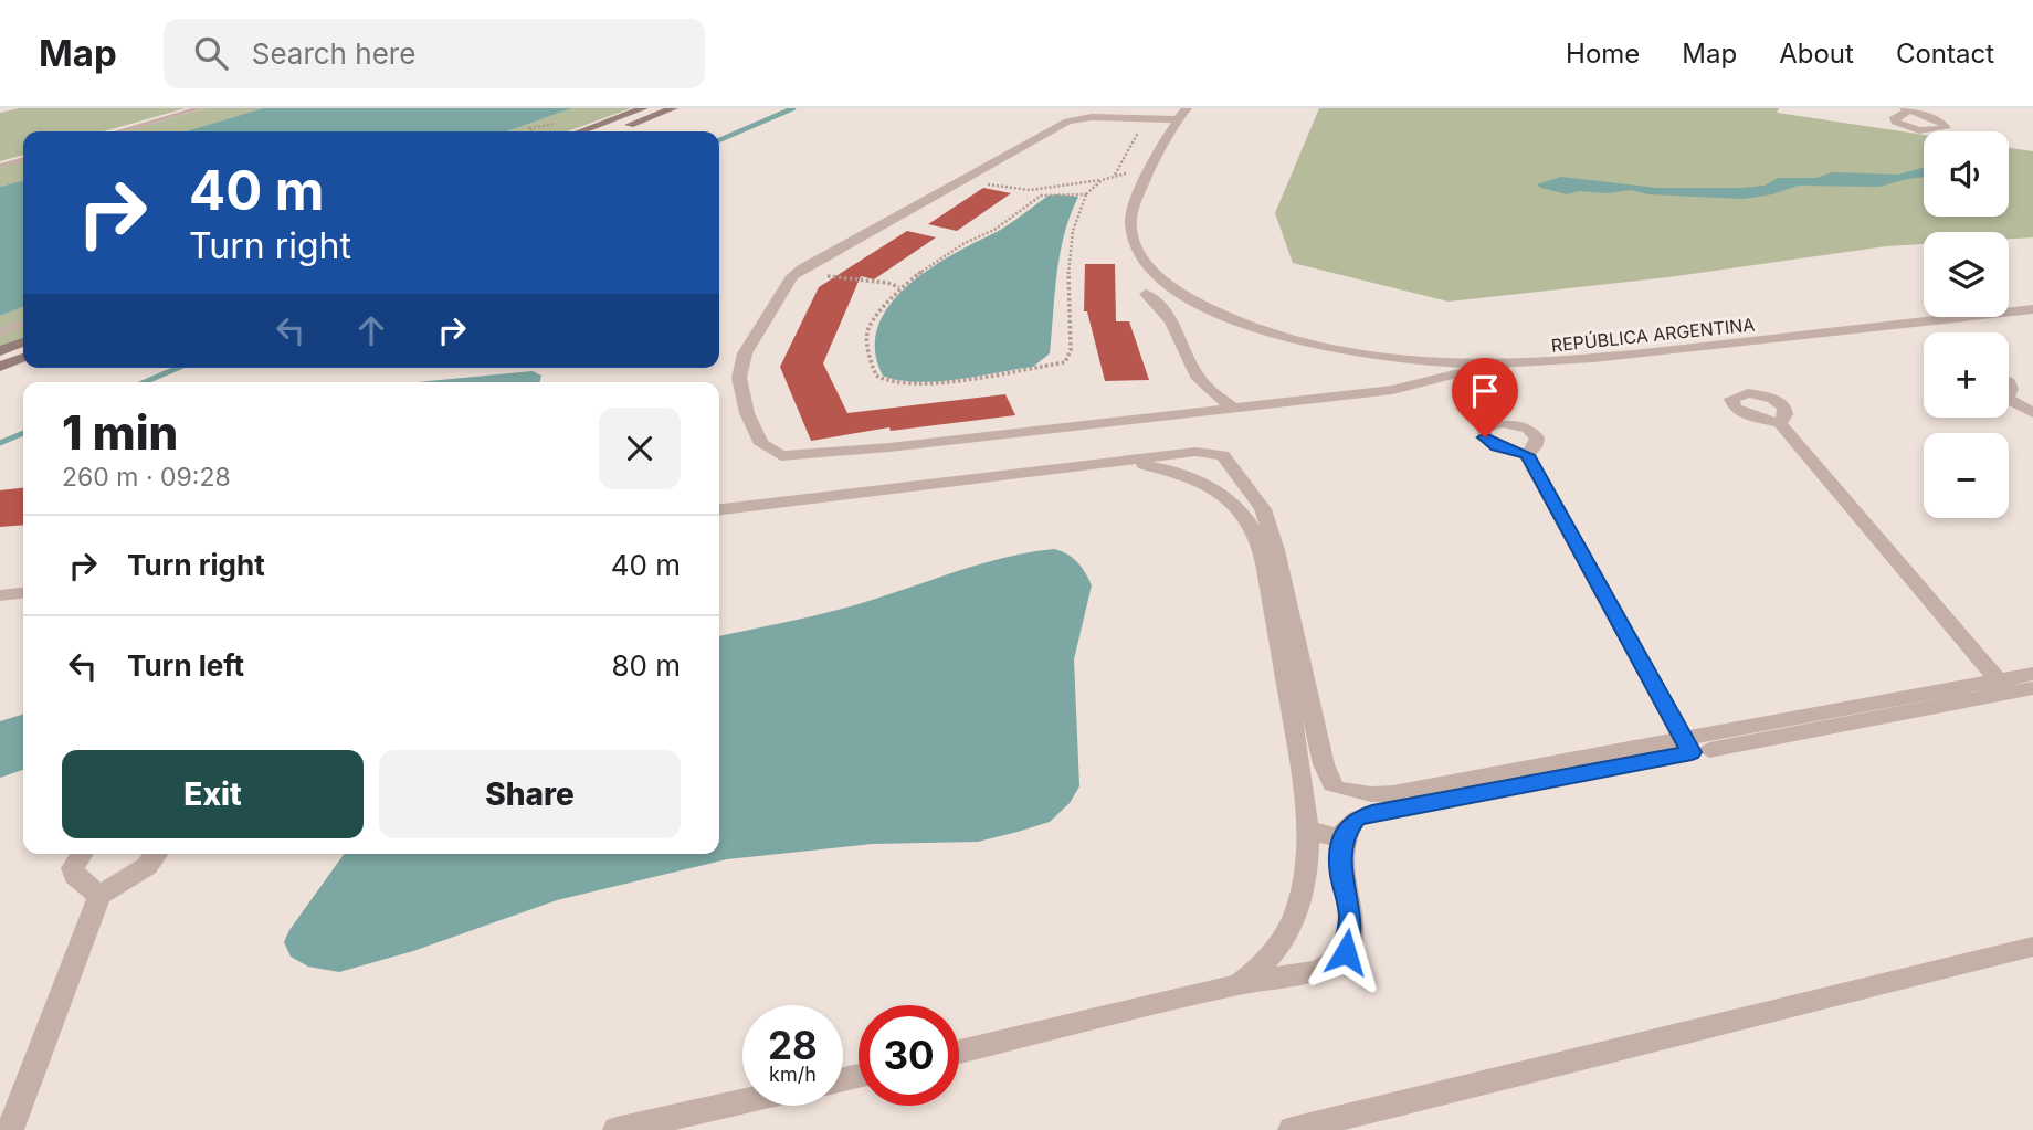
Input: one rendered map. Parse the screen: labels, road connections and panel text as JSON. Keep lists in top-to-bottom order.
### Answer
{
  "streets": {
    "street": ["REPÚBLICA ARGENTINA"]
  },
  "page": {
    "header": "Map",
    "search": "Search here",
    "nav": [
      "Home",
      "Map",
      "About",
      "Contact"
    ],
    "map_buttons": ["+", "−"],
    "turn": ["40 m", "Turn right"],
    "heading": ["1 min", "260 m · 09:28"],
    "list": [
      {
        "name": "Turn right",
        "value": "40 m"
      },
      {
        "name": "Turn left",
        "value": "80 m"
      }
    ],
    "buttons": ["Exit", "Share"],
    "speed": "28 km/h",
    "limit": "30"
  }
}
